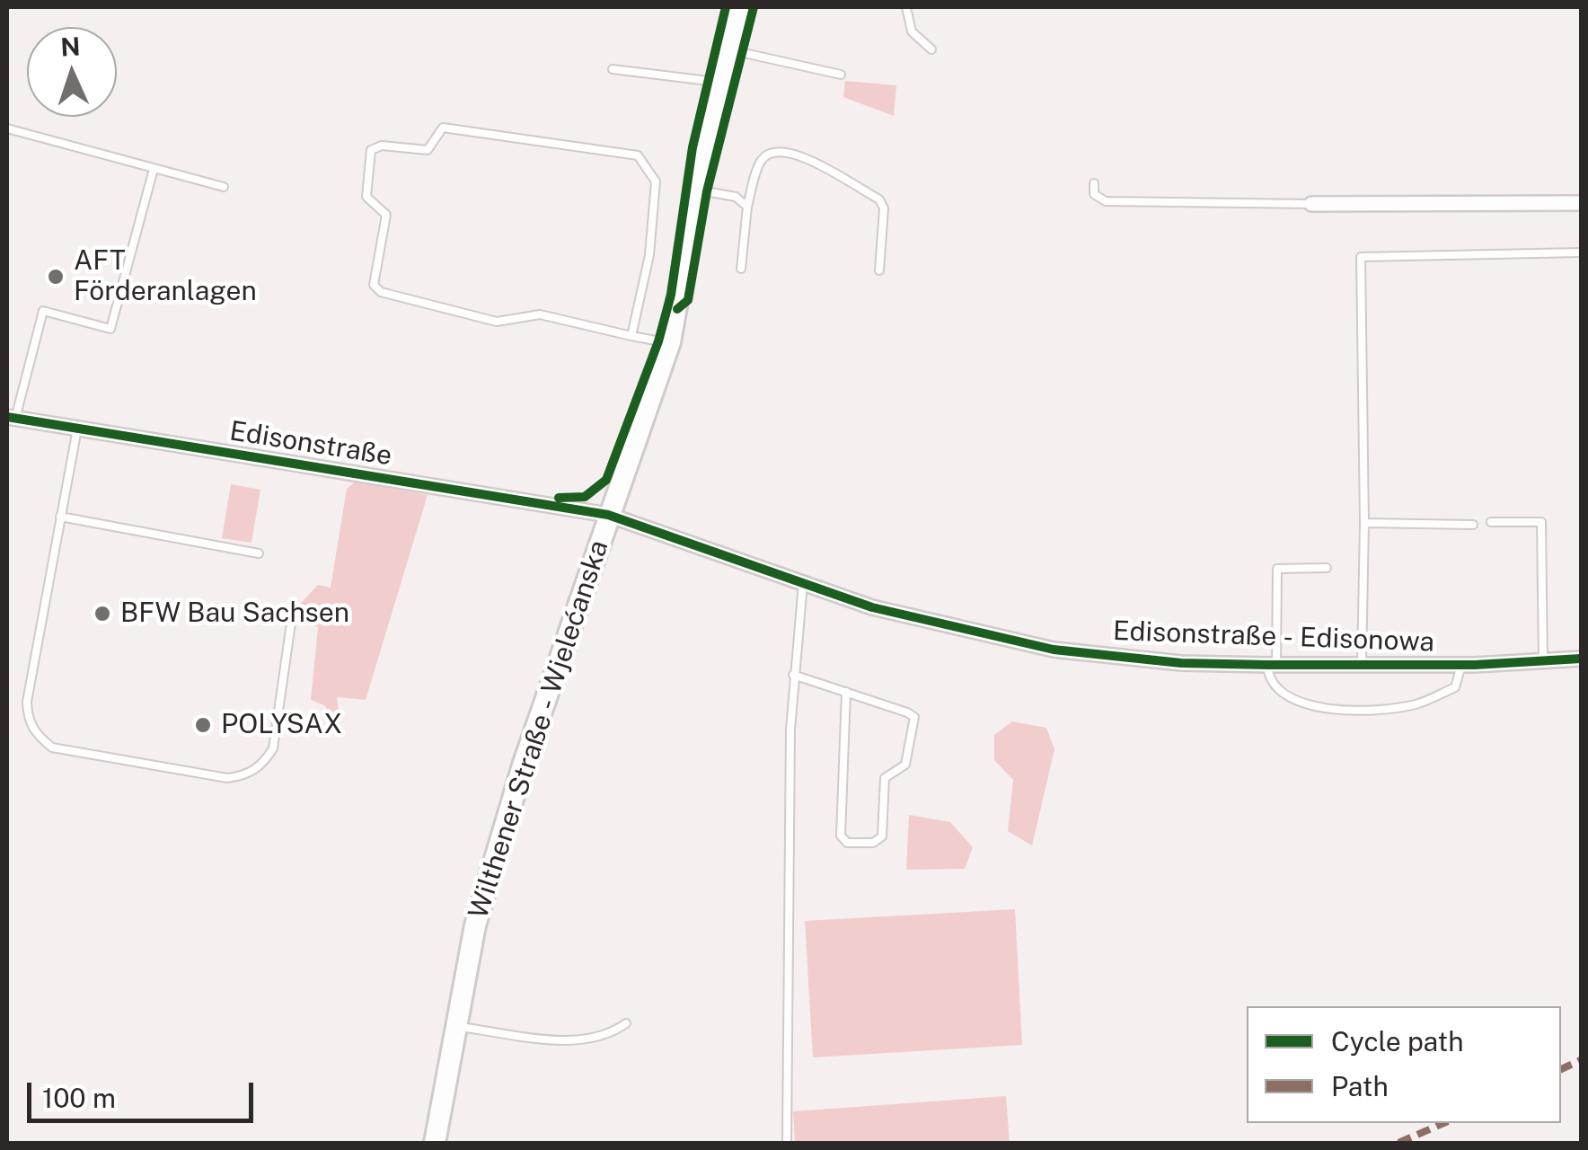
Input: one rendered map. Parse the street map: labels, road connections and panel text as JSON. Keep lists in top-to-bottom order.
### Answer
{
  "streets": {
    "main road": ["Wilthener Straße - Wjelećanska"],
    "street": ["Edisonstraße", "Edisonstraße - Edisonowa"]
  },
  "crossings": [
    ["Edisonstraße", "Edisonstraße - Edisonowa"],
    ["Edisonstraße", "Wilthener Straße - Wjelećanska"],
    ["Edisonstraße - Edisonowa", "Wilthener Straße - Wjelećanska"]
  ],
  "places": ["AFT Förderanlagen", "BFW Bau Sachsen", "POLYSAX"],
  "legend": ["Cycle path", "Path"],
  "scale_bar": "100 m",
  "north": "top"
}
